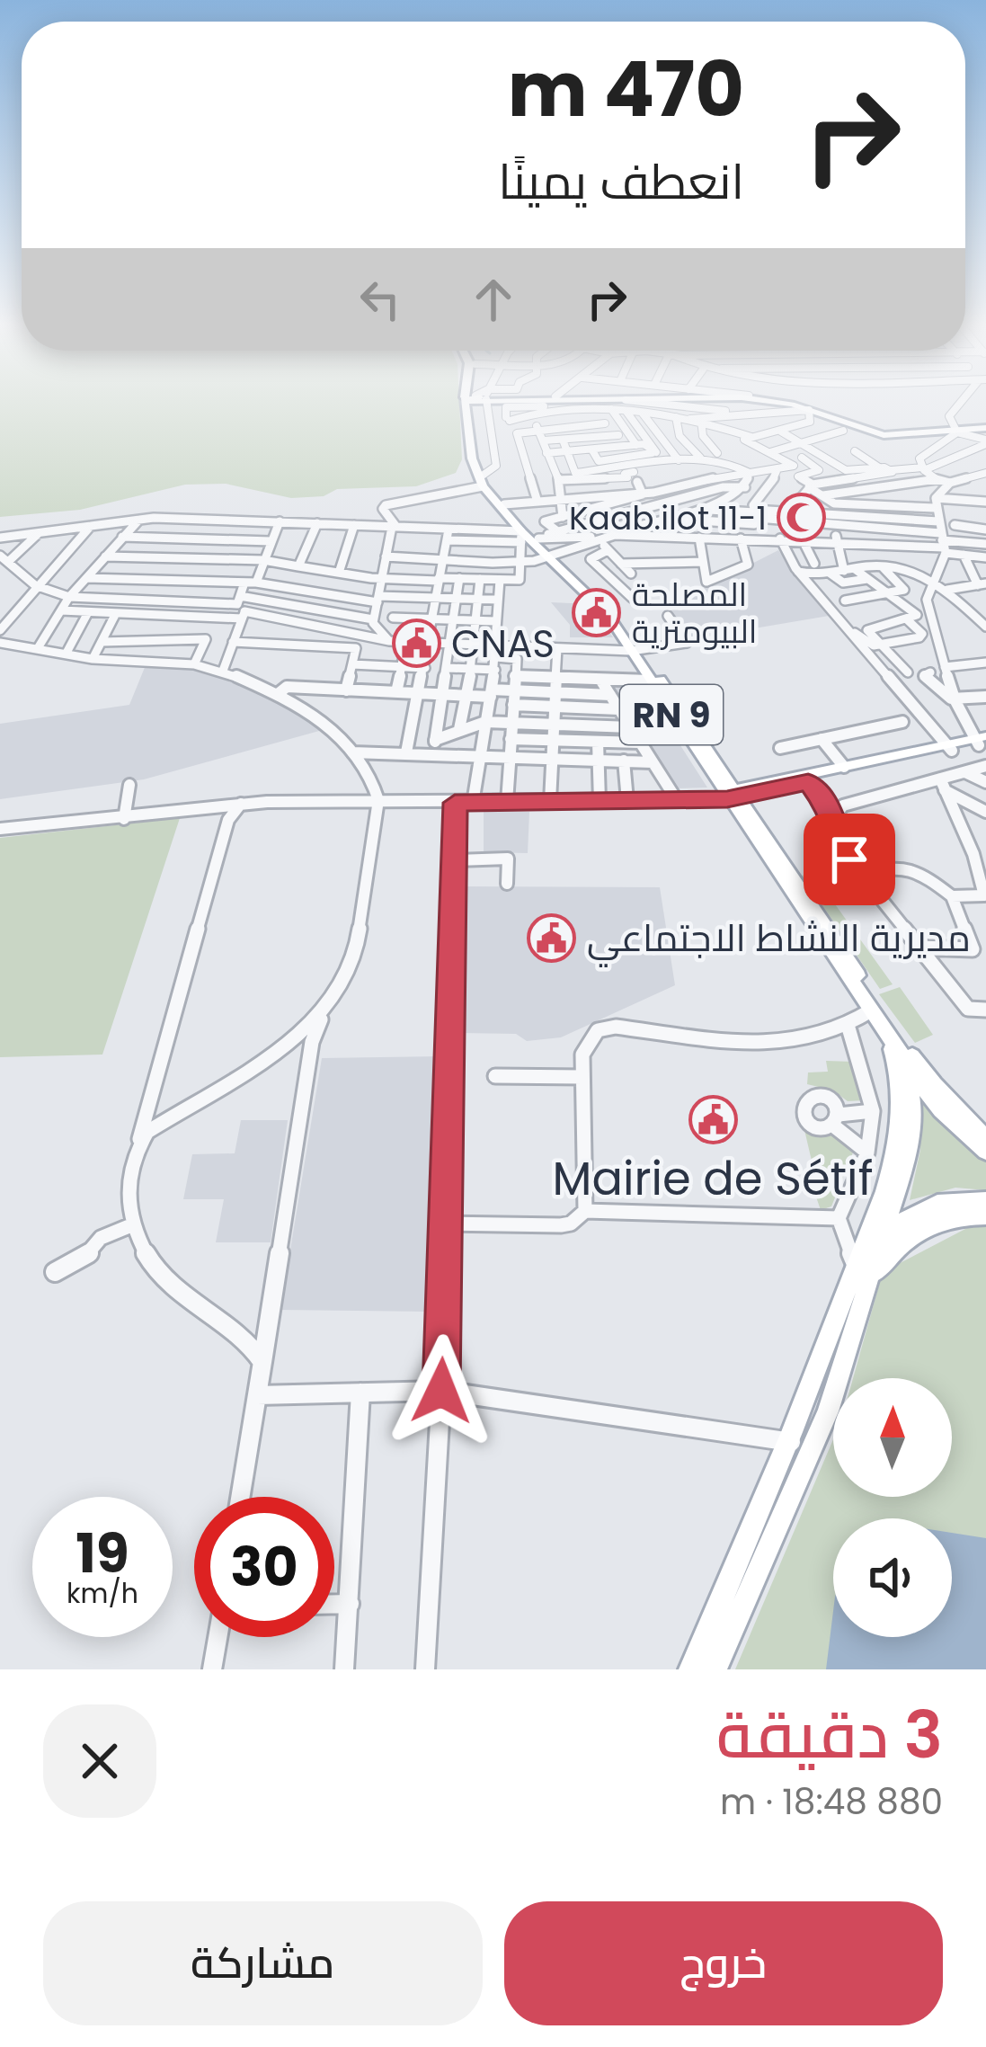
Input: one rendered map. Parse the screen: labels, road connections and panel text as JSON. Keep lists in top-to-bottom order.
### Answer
{
  "streets": {
    "main road": ["RN 9"]
  },
  "places": {
    "mosque": ["Kaab.ilot 11-1"],
    "public building": [
      "المصلحة البيومترية",
      "CNAS",
      "مديرية النشاط الاجتماعي",
      "Mairie de Sétif"
    ]
  },
  "north": "top",
  "page": {
    "turn": ["470 m", "انعطف يمينًا"],
    "speed": "19 km/h",
    "limit": "30",
    "heading": ["3 دقيقة", "880 m · 18:48"],
    "buttons": ["خروج", "مشاركة"]
  }
}
